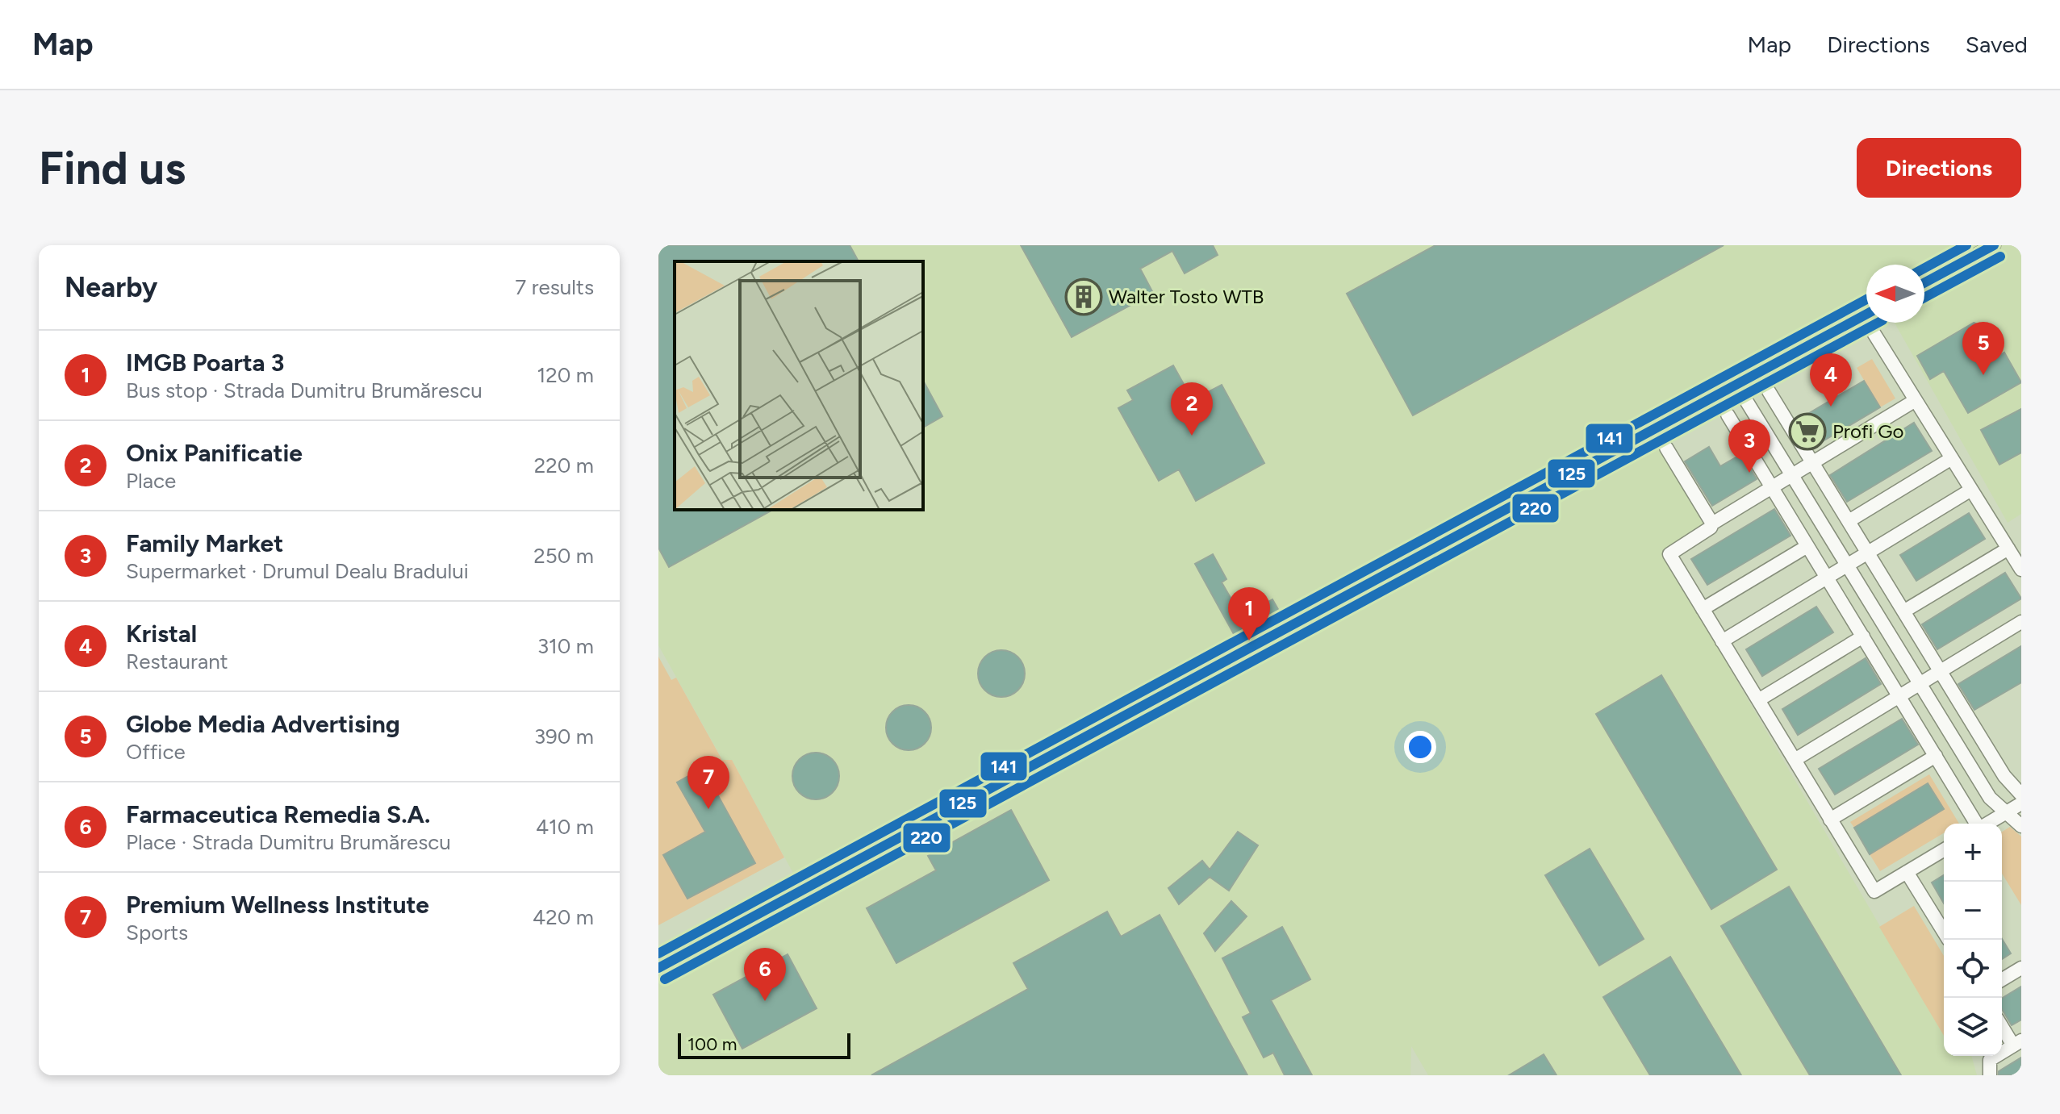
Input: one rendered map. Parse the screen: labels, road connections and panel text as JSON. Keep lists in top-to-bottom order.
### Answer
{
  "places": {
    "building": ["Walter Tosto WTB"],
    "supermarket": ["Profi Go"]
  },
  "lines": ["transit line 125", "transit line 141", "transit line 220"],
  "scale_bar": "100 m",
  "north": "left",
  "page": {
    "header": "Map",
    "nav": ["Map", "Directions", "Saved"],
    "buttons": "Directions",
    "title": "Find us",
    "heading": ["Nearby", "7 results"],
    "pins": [
      "5",
      "4",
      "2",
      "3",
      "1",
      "7",
      "6"
    ],
    "list": [
      {
        "mark": "1",
        "name": "IMGB Poarta 3",
        "note": "Bus stop · Strada Dumitru Brumărescu",
        "value": "120 m"
      },
      {
        "mark": "2",
        "name": "Onix Panificatie",
        "note": "Place",
        "value": "220 m"
      },
      {
        "mark": "3",
        "name": "Family Market",
        "note": "Supermarket · Drumul Dealu Bradului",
        "value": "250 m"
      },
      {
        "mark": "4",
        "name": "Kristal",
        "note": "Restaurant",
        "value": "310 m"
      },
      {
        "mark": "5",
        "name": "Globe Media Advertising",
        "note": "Office",
        "value": "390 m"
      },
      {
        "mark": "6",
        "name": "Farmaceutica Remedia S.A.",
        "note": "Place · Strada Dumitru Brumărescu",
        "value": "410 m"
      },
      {
        "mark": "7",
        "name": "Premium Wellness Institute",
        "note": "Sports",
        "value": "420 m"
      }
    ],
    "map_buttons": ["+", "−"],
    "scale": "100 m"
  }
}
